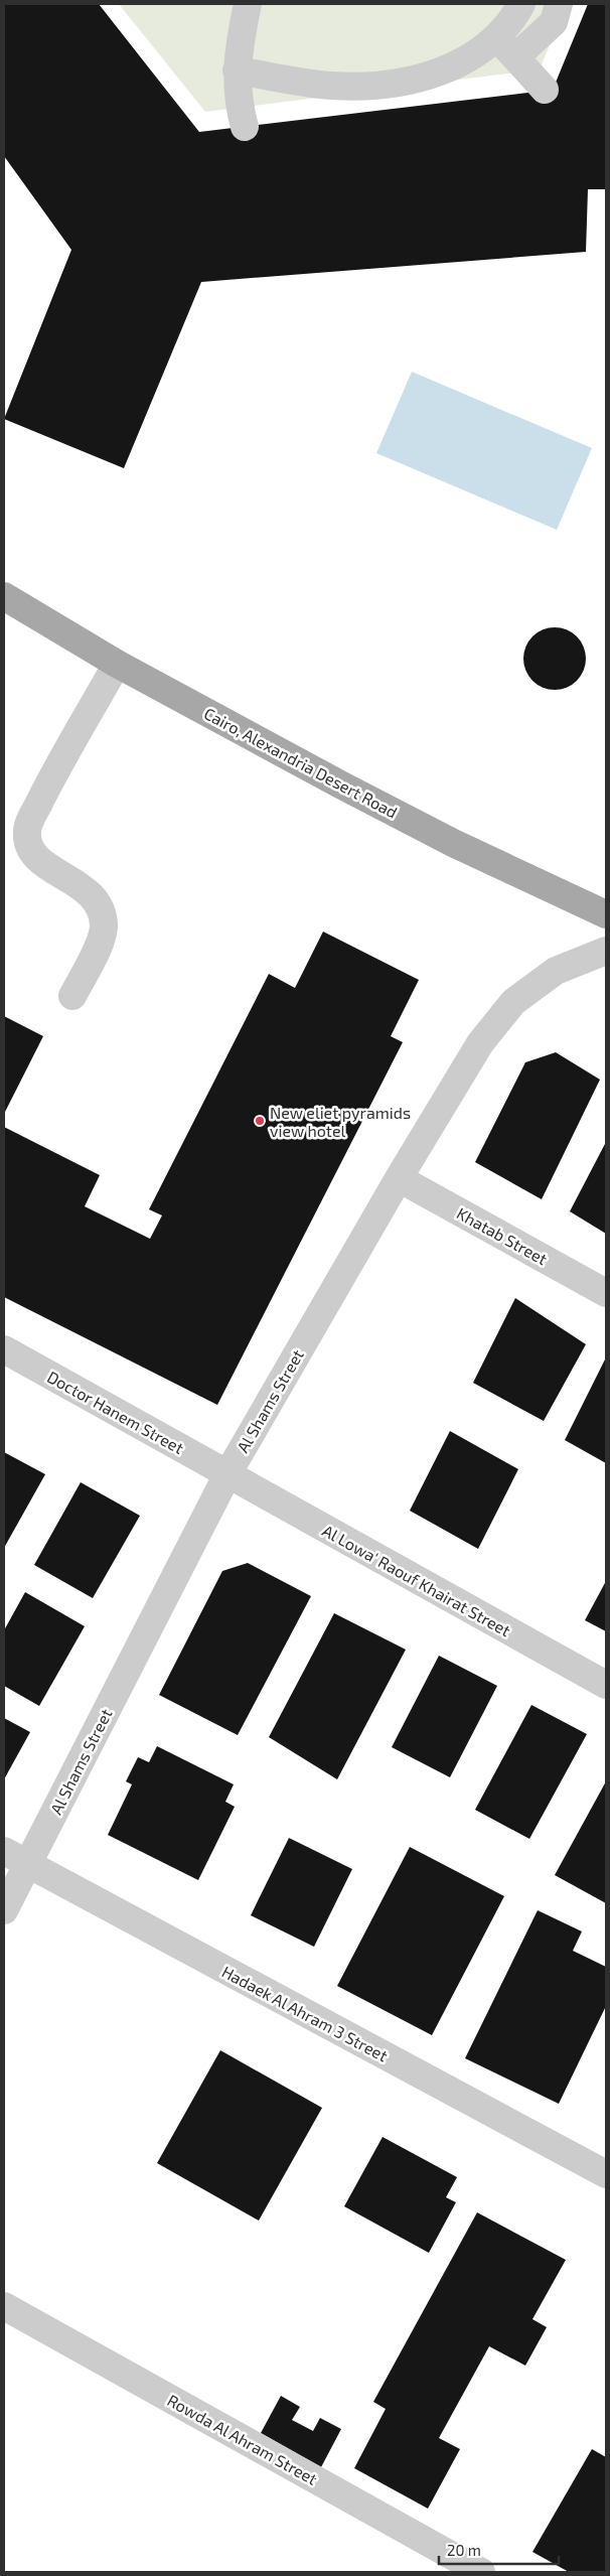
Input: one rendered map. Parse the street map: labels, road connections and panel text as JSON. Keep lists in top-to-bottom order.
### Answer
{
  "streets": {
    "main road": ["Cairo, Alexandria Desert Road"],
    "street": [
      "Khatab Street",
      "Al Shams Street",
      "Doctor Hanem Street",
      "Al Lowa' Raouf Khairat Street",
      "Hadaek Al Ahram 3 Street",
      "Rowda Al Ahram Street"
    ]
  },
  "crossings": [
    ["Khatab Street", "Al Shams Street"],
    ["Al Shams Street", "Doctor Hanem Street"],
    ["Al Shams Street", "Al Lowa' Raouf Khairat Street"],
    ["Al Shams Street", "Hadaek Al Ahram 3 Street"],
    ["Doctor Hanem Street", "Al Lowa' Raouf Khairat Street"]
  ],
  "places": ["New eliet pyramids view hotel"],
  "scale_bar": "20 m"
}
